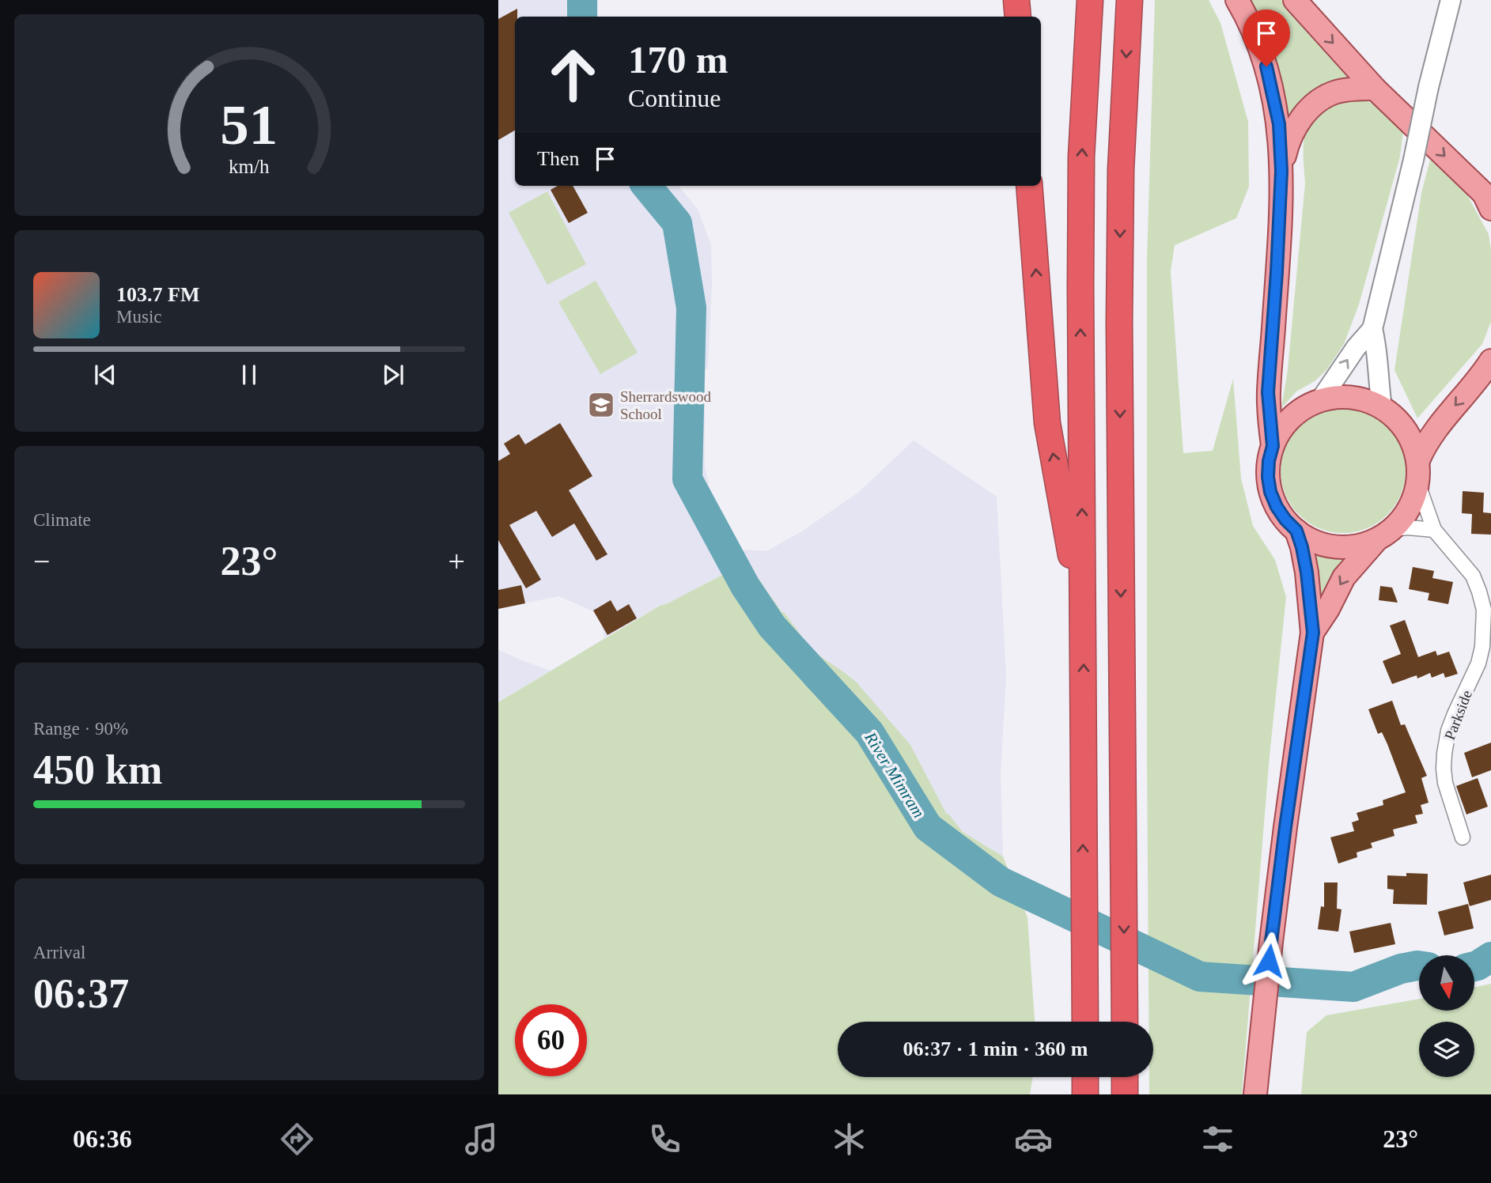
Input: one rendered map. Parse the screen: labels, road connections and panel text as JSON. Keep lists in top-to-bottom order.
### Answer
{
  "streets": {
    "street": ["Parkside"]
  },
  "water": ["River Mimram"],
  "places": {
    "school or university": ["Sherrardswood School"]
  },
  "north": "bottom",
  "page": {
    "turn": ["170 m", "Continue"],
    "then": "Then",
    "song": ["103.7 FM", "Music"],
    "tile": [
      "Climate",
      ["Range · 90%", "450 km"],
      ["Arrival", "06:37"]
    ],
    "heat": ["−", "23°", "+"],
    "limit": "60",
    "trip": "06:37 · 1 min · 360 m",
    "tabs": ["06:36", "23°"],
    "gauge": ["51", "km/h"]
  }
}
